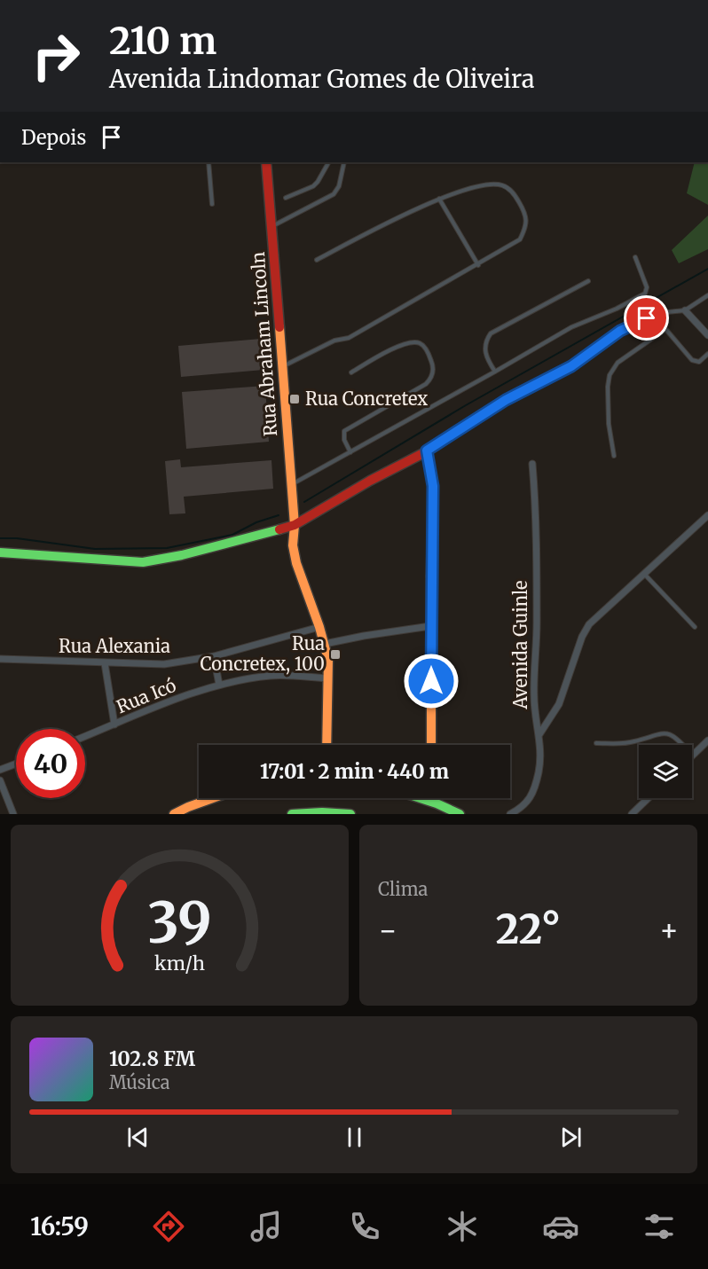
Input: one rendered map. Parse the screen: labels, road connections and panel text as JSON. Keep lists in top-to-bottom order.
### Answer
{
  "streets": {
    "street": [
      "Rua Abraham Lincoln",
      "Avenida Guinle",
      "Rua Alexania",
      "Rua Icó"
    ]
  },
  "places": {
    "transit": ["Rua Concretex", "Rua Concretex, 100"]
  },
  "page": {
    "turn": ["210 m", "Avenida Lindomar Gomes de Oliveira"],
    "then": "Depois",
    "limit": "40",
    "trip": "17:01 · 2 min · 440 m",
    "tile": "Clima",
    "heat": ["−", "22°", "+"],
    "song": ["102.8 FM", "Música"],
    "tabs": "16:59",
    "gauge": ["39", "km/h"]
  }
}
